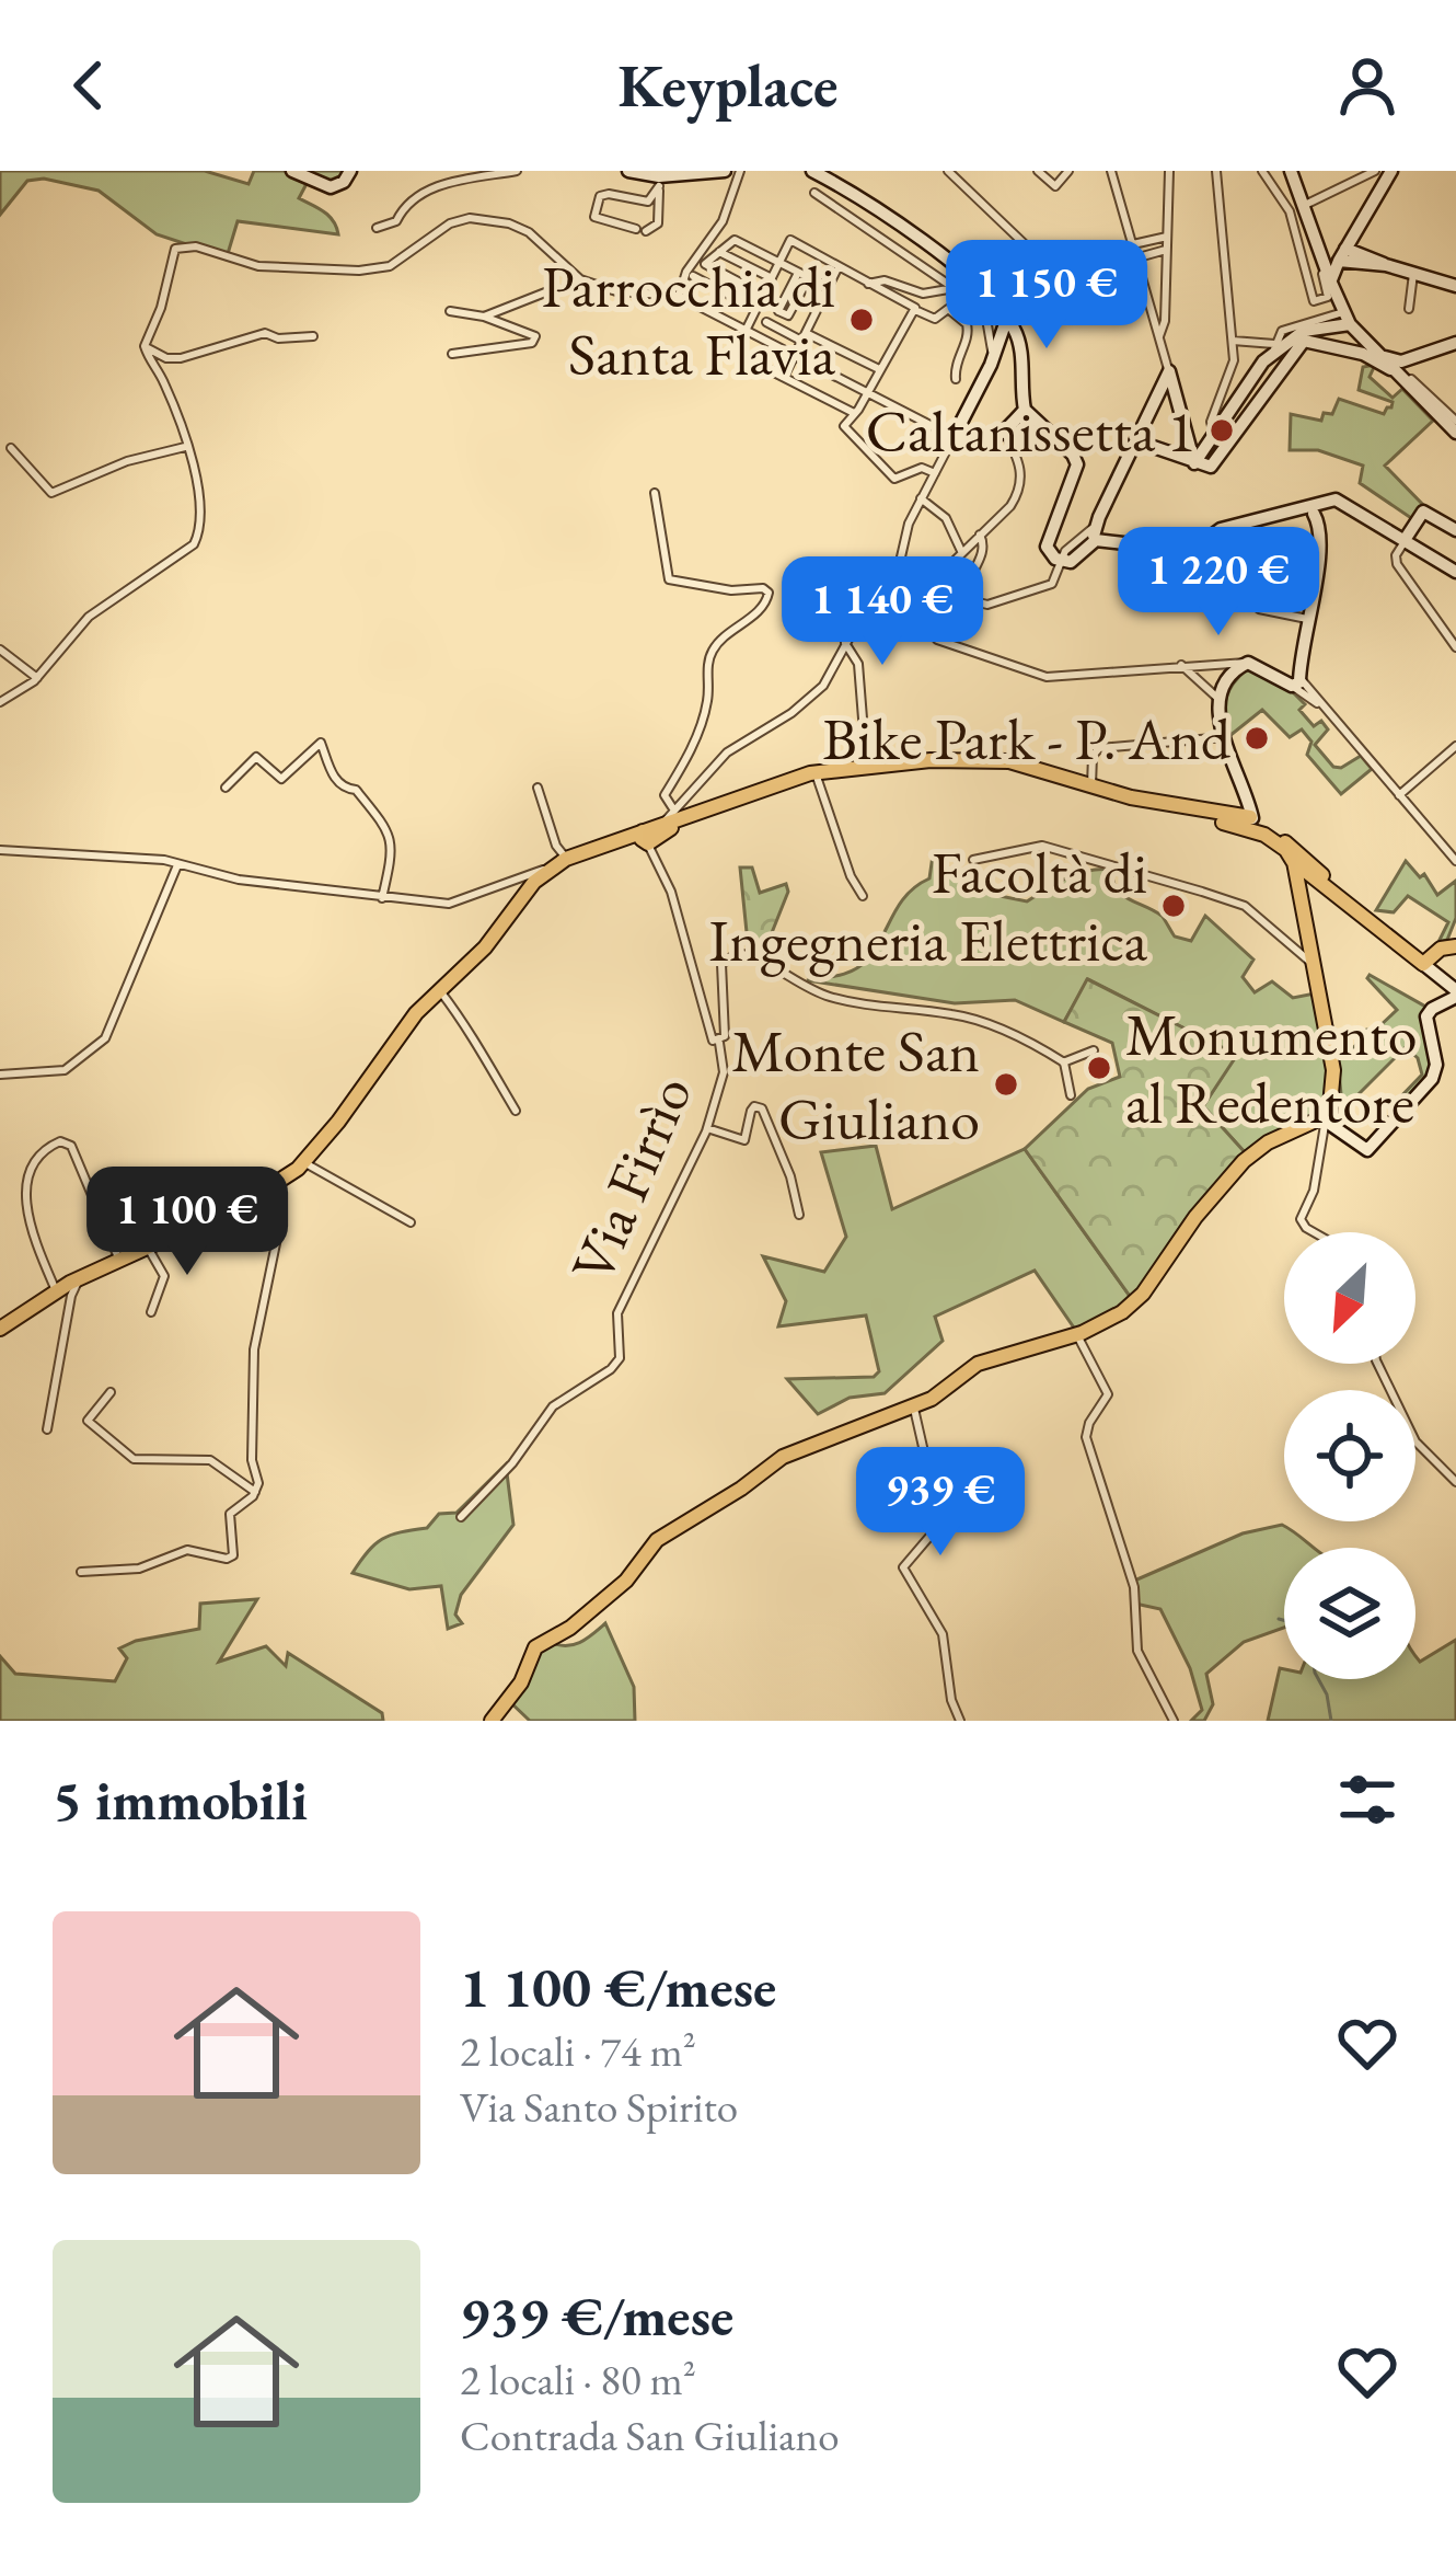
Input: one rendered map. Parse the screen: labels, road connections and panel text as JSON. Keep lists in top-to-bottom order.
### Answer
{
  "streets": {
    "street": ["Via Firrìo"]
  },
  "places": [
    "Parrocchia di Santa Flavia",
    "Caltanissetta 1",
    "Bike Park - P. And",
    "Facoltà di Ingegneria Elettrica",
    "Monumento al Redentore",
    "Monte San Giuliano"
  ],
  "north": "bottom left",
  "page": {
    "header": "Keyplace",
    "price": [
      "1 150 €",
      "1 220 €",
      "1 140 €",
      "1 100 €",
      "939 €"
    ],
    "heading": "5 immobili",
    "list": [
      {
        "name": "1 100 €/mese",
        "note": "2 locali · 74 m² · Via Santo Spirito"
      },
      {
        "name": "939 €/mese",
        "note": "2 locali · 80 m² · Contrada San Giuliano"
      }
    ]
  }
}
